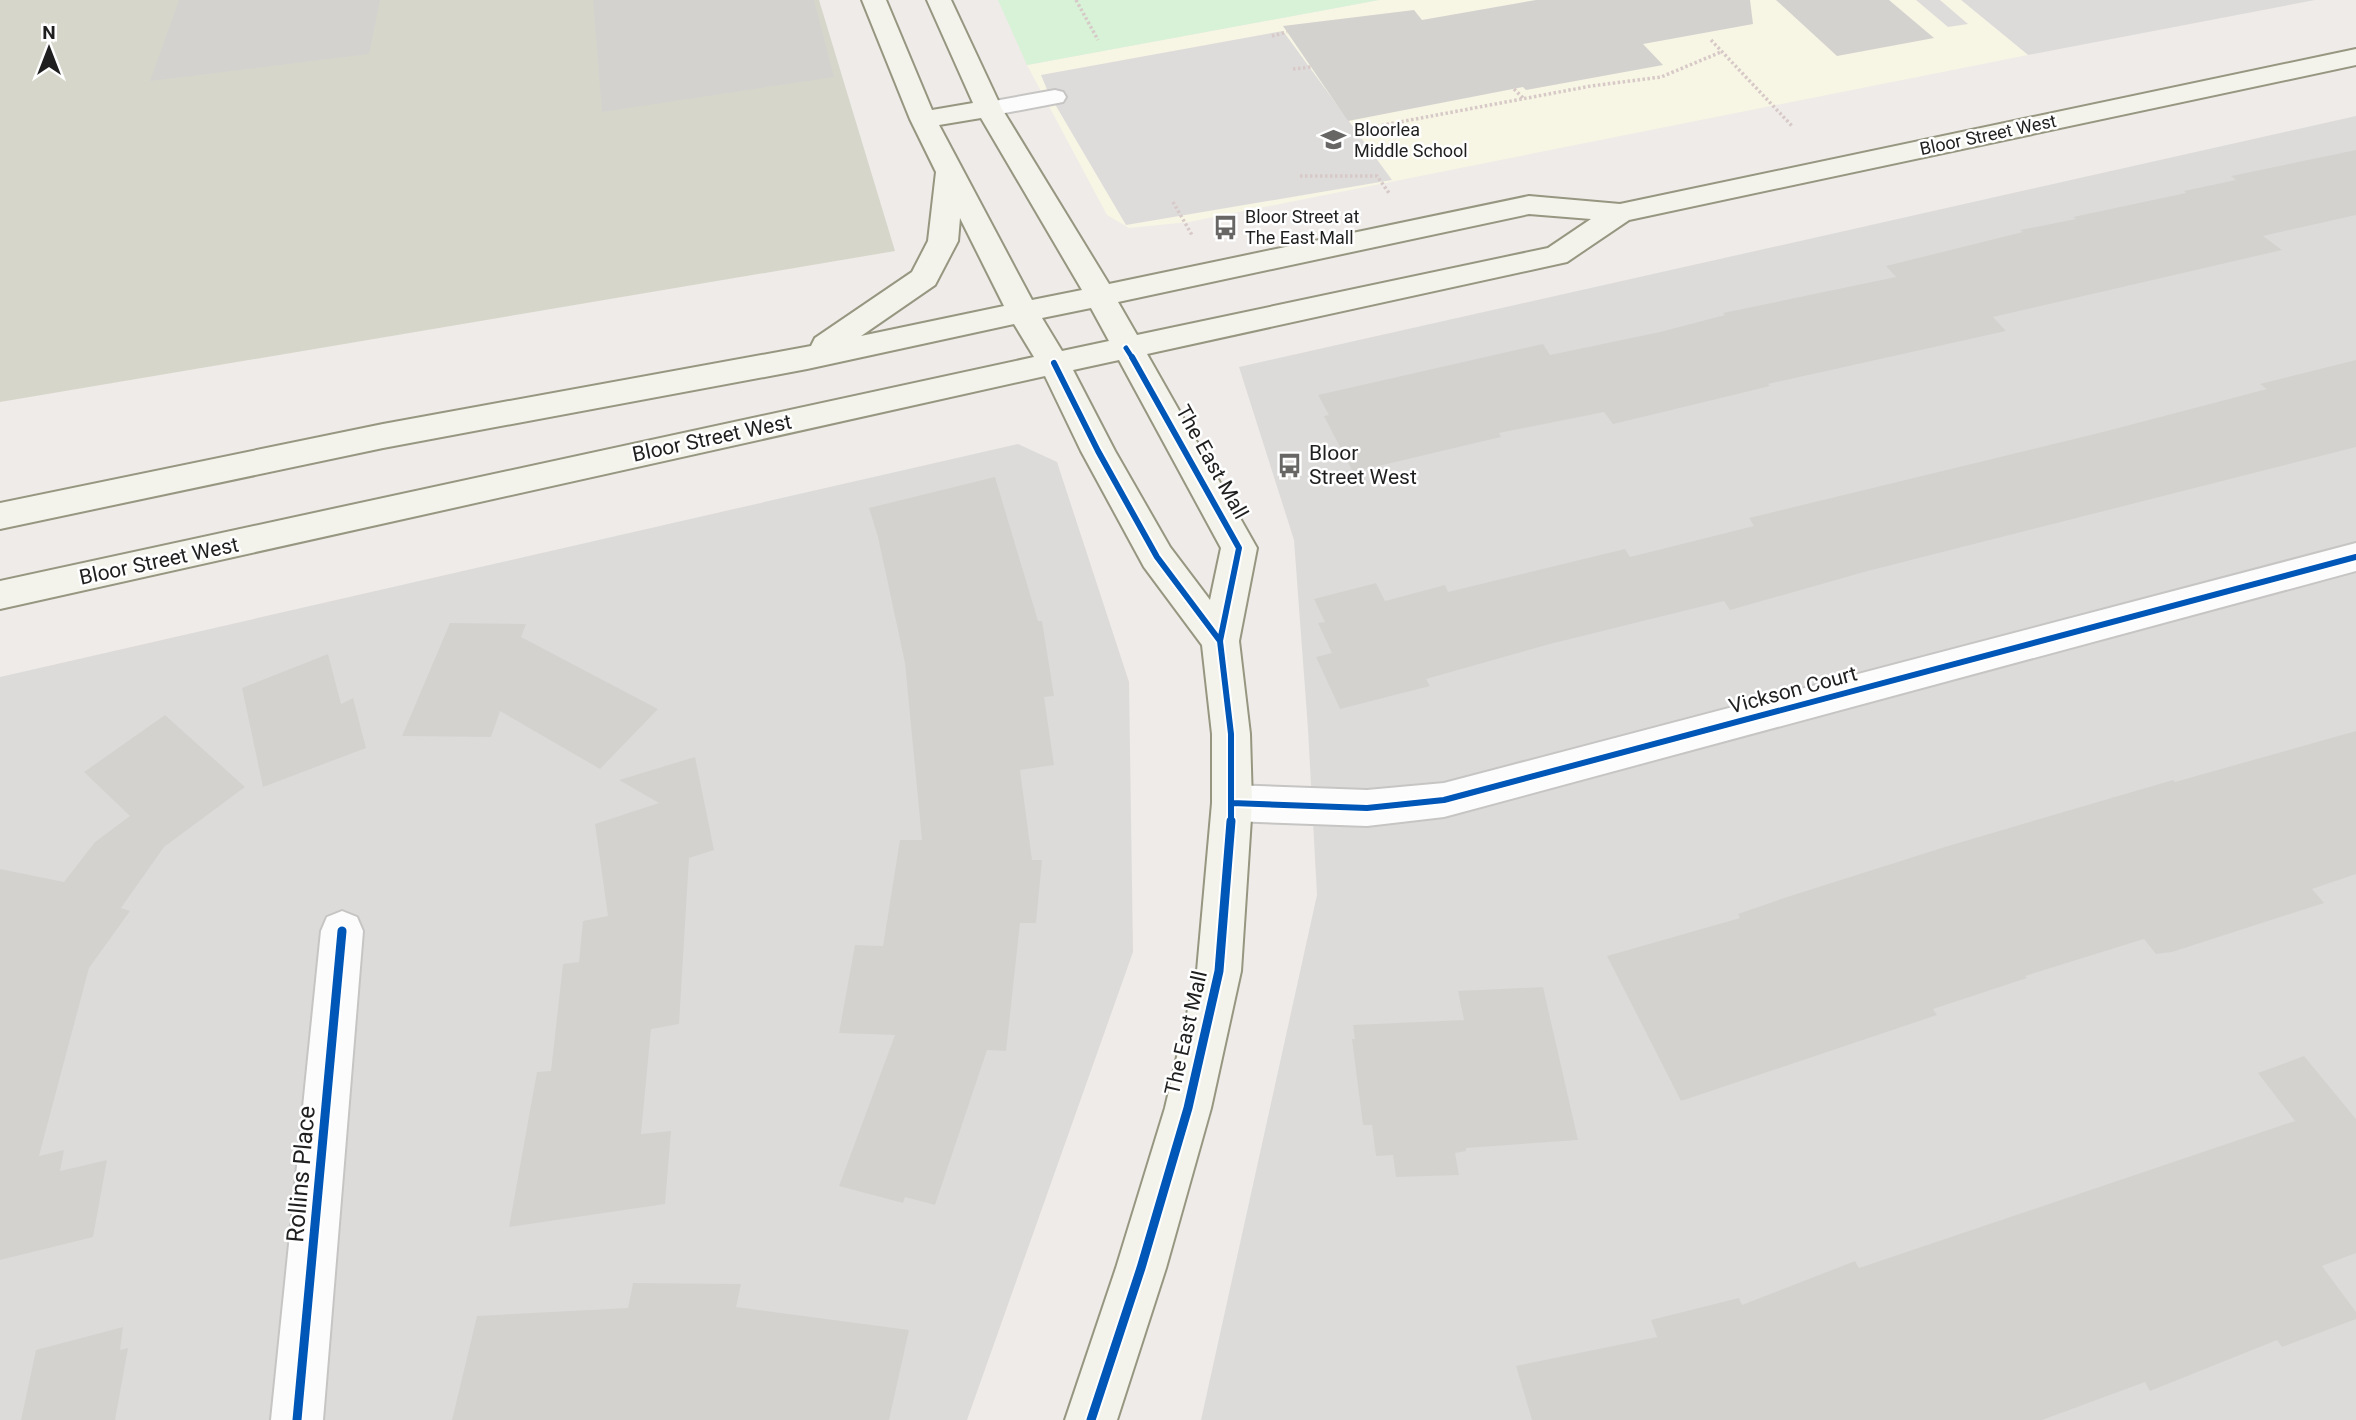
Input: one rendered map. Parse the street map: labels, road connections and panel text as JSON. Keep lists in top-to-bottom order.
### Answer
{
  "streets": {
    "main road": ["Bloor Street West", "The East Mall"],
    "street": ["Vickson Court", "Rollins Place"]
  },
  "crossings": [
    ["Bloor Street West", "The East Mall"],
    ["The East Mall", "Vickson Court"]
  ],
  "places": {
    "school or university": ["Bloorlea Middle School"],
    "bus stop": ["Bloor Street at The East Mall", "Bloor Street West"]
  },
  "north": "top"
}
